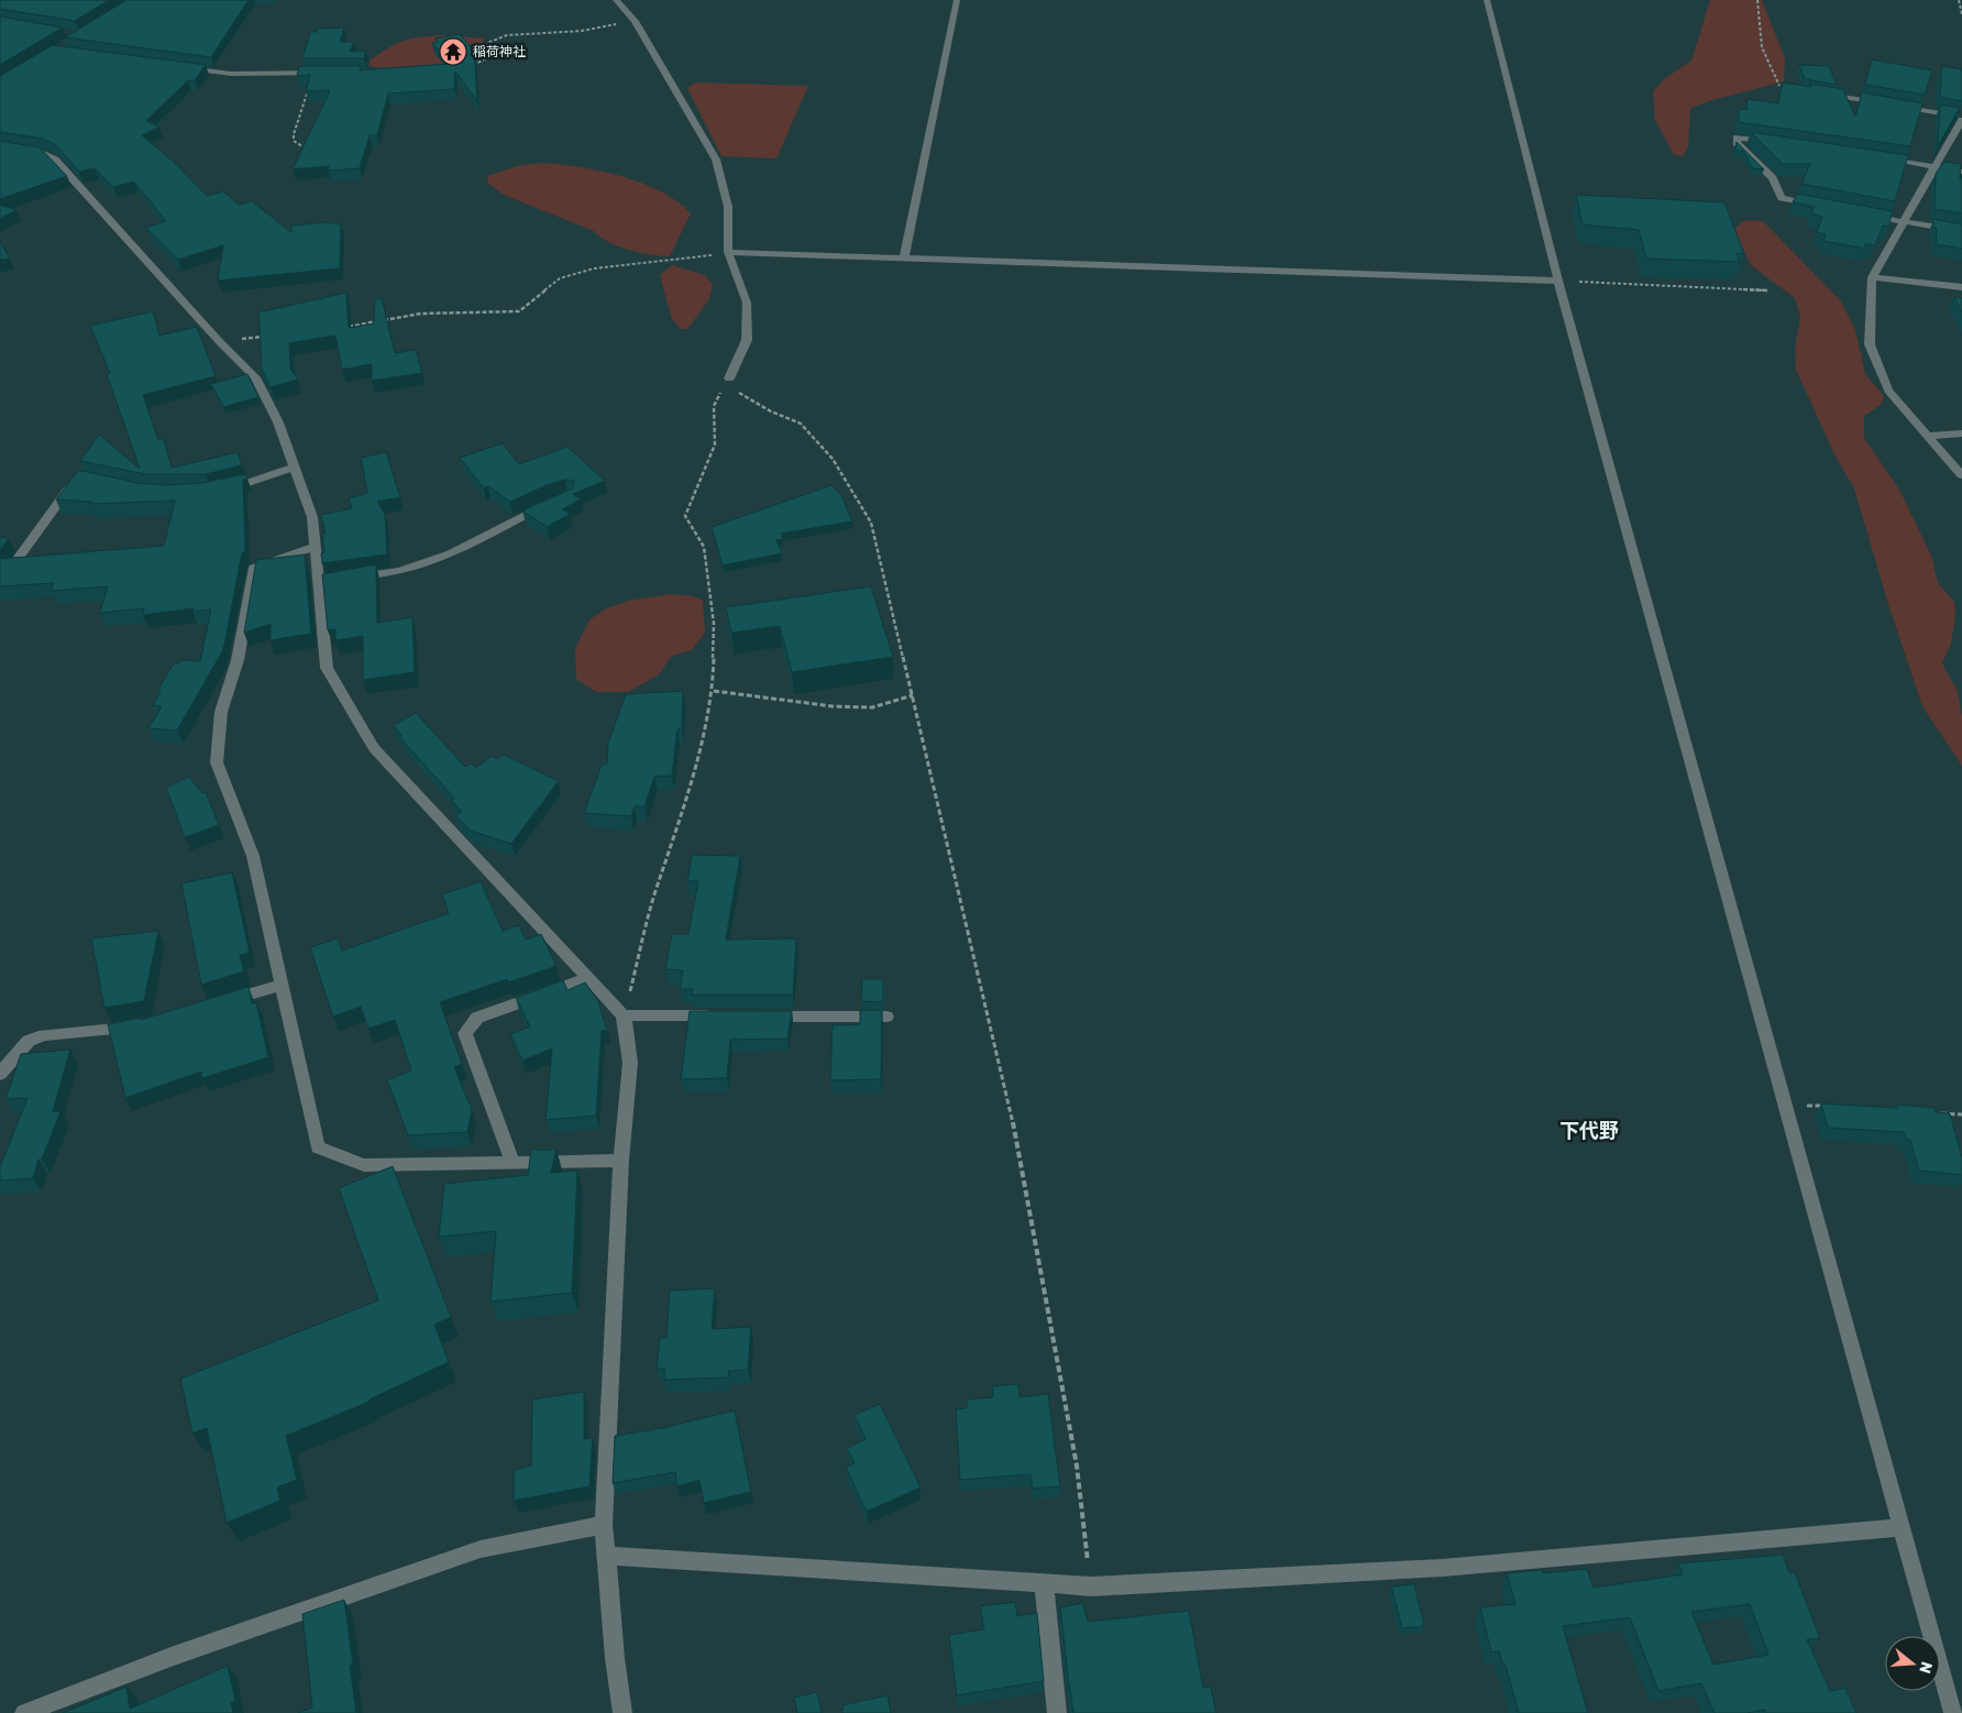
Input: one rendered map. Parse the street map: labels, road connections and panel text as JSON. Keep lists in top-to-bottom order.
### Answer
{
  "districts": ["下代野"],
  "places": {
    "temple": ["稲荷神社"]
  },
  "north": "right"
}
